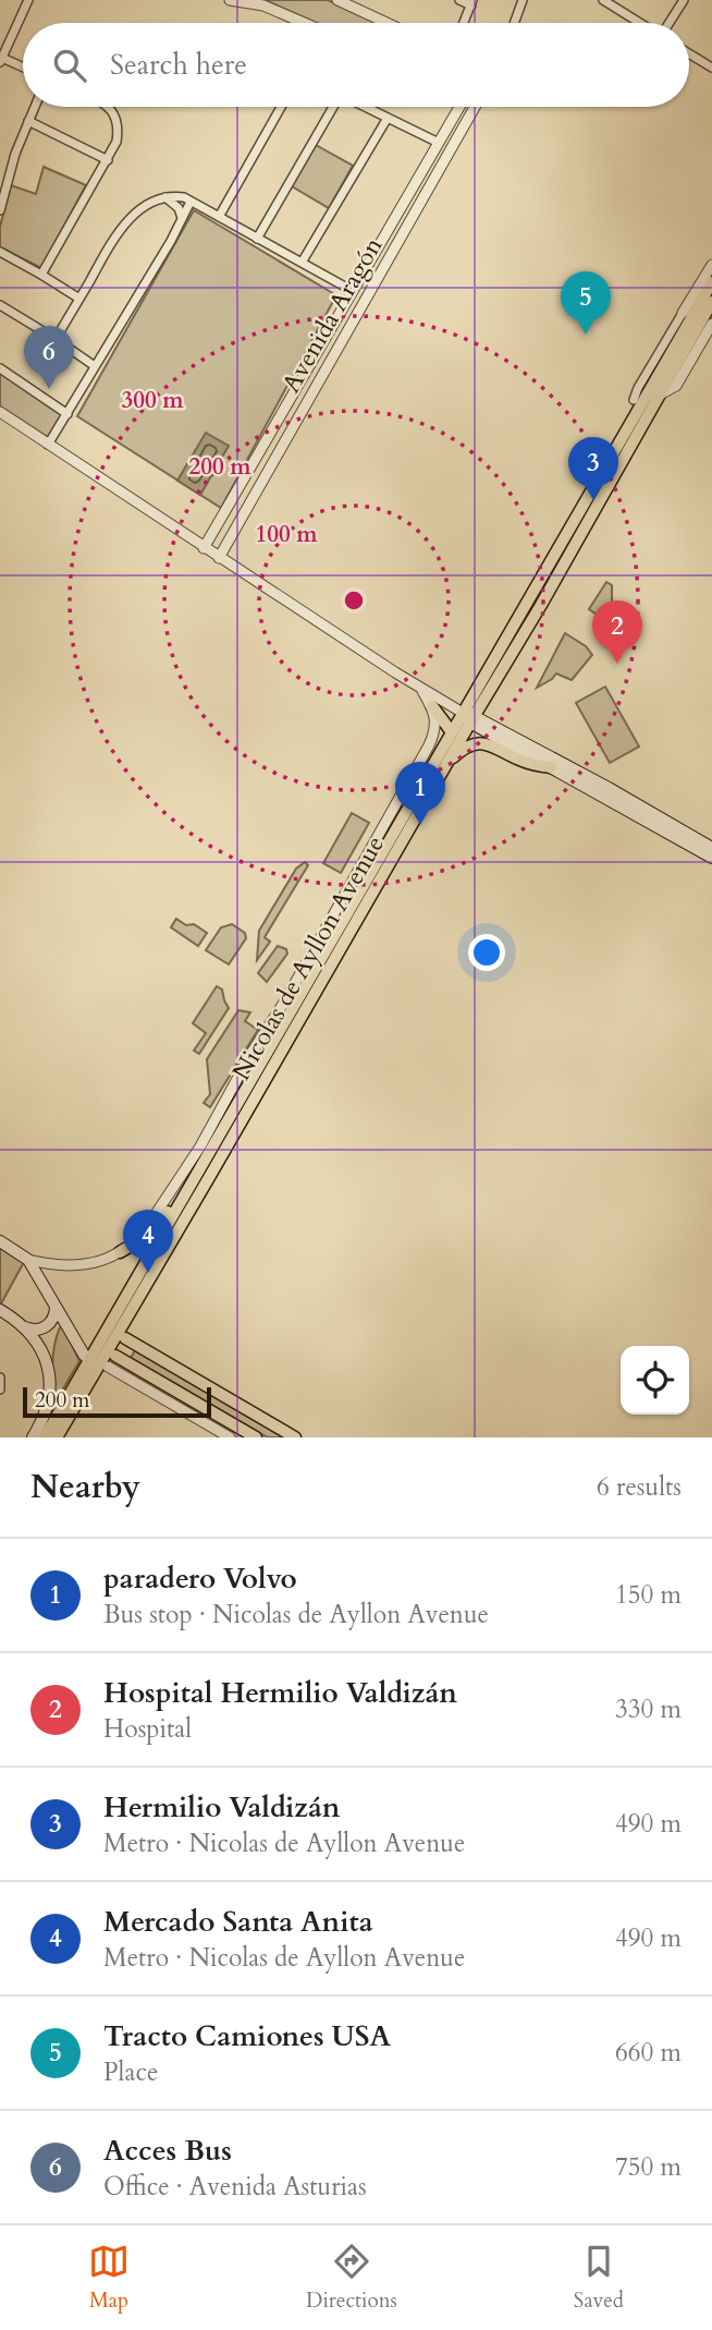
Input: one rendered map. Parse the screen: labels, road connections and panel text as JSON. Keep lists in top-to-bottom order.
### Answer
{
  "streets": {
    "main road": ["Nicolas de Ayllon Avenue"],
    "street": ["Avenida Aragón"]
  },
  "scale_bar": "200 m",
  "page": {
    "search": "Search here",
    "pins": [
      "5",
      "6",
      "3",
      "2",
      "1",
      "4"
    ],
    "scale": "200 m",
    "heading": ["Nearby", "6 results"],
    "list": [
      {
        "mark": "1",
        "name": "paradero Volvo",
        "note": "Bus stop · Nicolas de Ayllon Avenue",
        "value": "150 m"
      },
      {
        "mark": "2",
        "name": "Hospital Hermilio Valdizán",
        "note": "Hospital",
        "value": "330 m"
      },
      {
        "mark": "3",
        "name": "Hermilio Valdizán",
        "note": "Metro · Nicolas de Ayllon Avenue",
        "value": "490 m"
      },
      {
        "mark": "4",
        "name": "Mercado Santa Anita",
        "note": "Metro · Nicolas de Ayllon Avenue",
        "value": "490 m"
      },
      {
        "mark": "5",
        "name": "Tracto Camiones USA",
        "note": "Place",
        "value": "660 m"
      },
      {
        "mark": "6",
        "name": "Acces Bus",
        "note": "Office · Avenida Asturias",
        "value": "750 m"
      }
    ],
    "nav": ["Map", "Directions", "Saved"]
  },
  "rings": ["300 m", "200 m", "100 m"]
}
